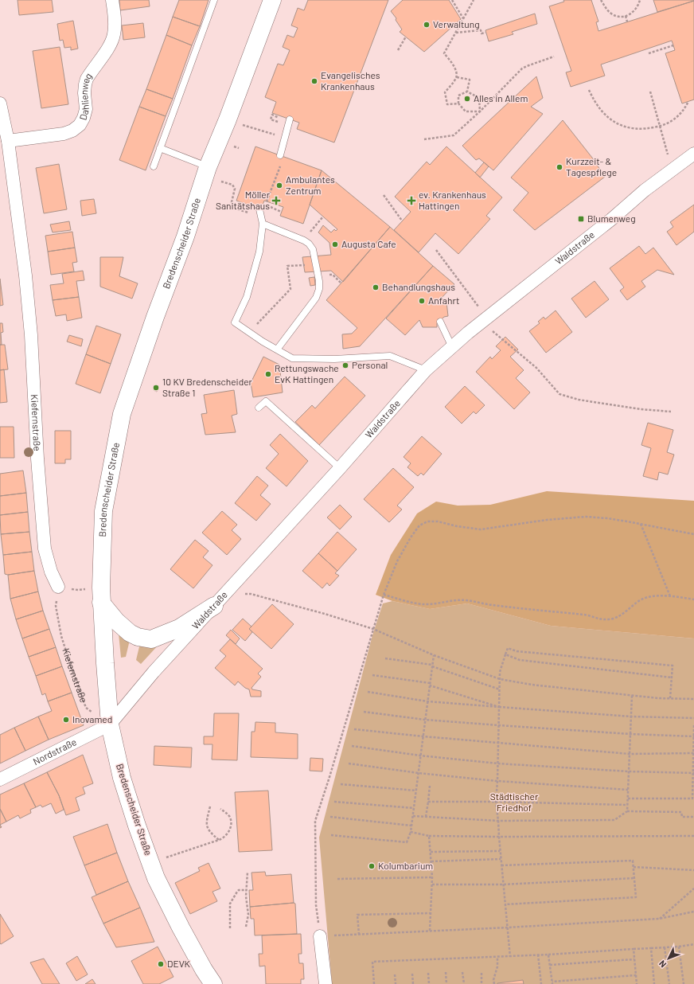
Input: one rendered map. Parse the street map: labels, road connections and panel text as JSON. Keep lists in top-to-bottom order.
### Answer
{
  "streets": {
    "main road": ["Bredenscheider Straße"],
    "street": [
      "Dahlienweg",
      "Waldstraße",
      "Kiefernstraße",
      "Nordstraße"
    ]
  },
  "crossings": [
    ["Dahlienweg", "Kiefernstraße"],
    ["Bredenscheider Straße", "Waldstraße"],
    ["Bredenscheider Straße", "Kiefernstraße"],
    ["Bredenscheider Straße", "Nordstraße"],
    ["Waldstraße", "Kiefernstraße"],
    ["Waldstraße", "Nordstraße"],
    ["Kiefernstraße", "Nordstraße"]
  ],
  "parks": ["Städtischer Friedhof"],
  "places": {
    "other": [
      "Verwaltung",
      "Evangelisches Krankenhaus",
      "Alles in Allem",
      "Kurzzeit- & Tagespflege",
      "Ambulantes Zentrum",
      "Augusta Cafe",
      "Behandlungshaus",
      "Anfahrt",
      "Personal",
      "Rettungswache EvK Hattingen",
      "10 KV Bredenscheider Straße 1",
      "Inovamed",
      "Kolumbarium",
      "DEVK"
    ],
    "health": ["Möller Sanitätshaus", "ev. Krankenhaus Hattingen"],
    "transit": ["Blumenweg"]
  },
  "north": "bottom left"
}
